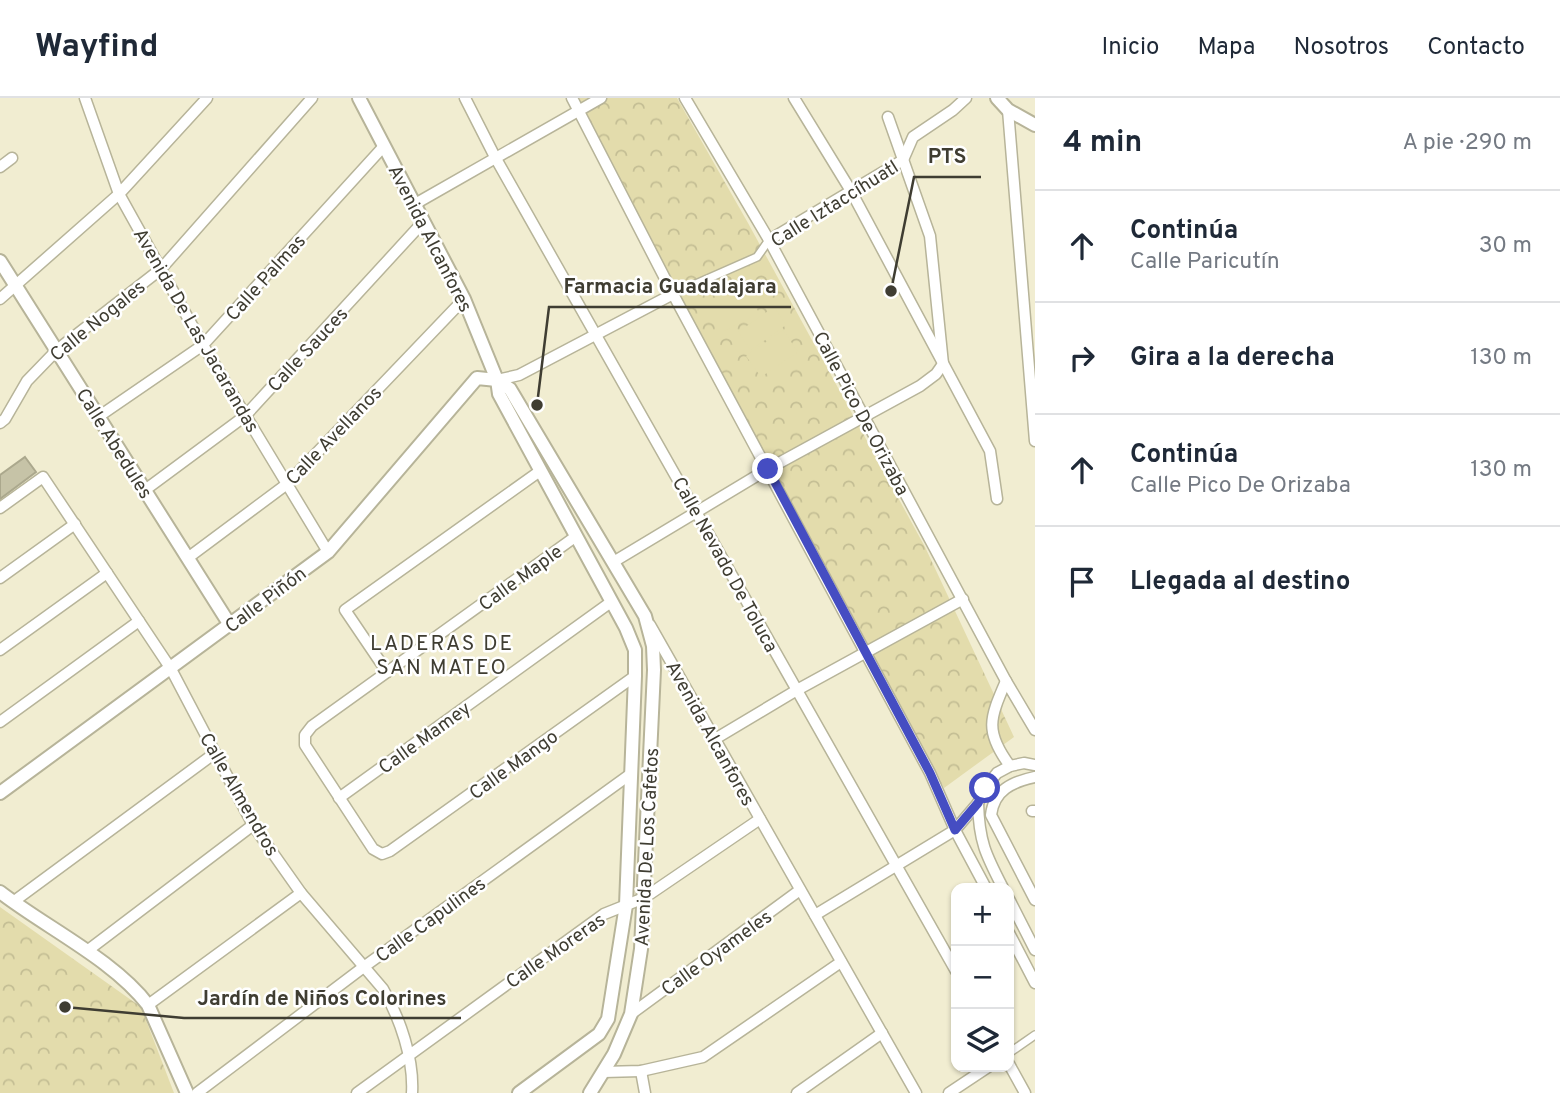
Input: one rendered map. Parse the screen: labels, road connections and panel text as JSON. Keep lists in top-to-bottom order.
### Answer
{
  "streets": {
    "street": [
      "Calle Iztaccíhuatl",
      "Avenida Alcanfores",
      "Calle Palmas",
      "Calle Nogales",
      "Avenida De Las Jacarandas",
      "Calle Sauces",
      "Calle Pico De Orizaba",
      "Calle Avellanos",
      "Calle Abedules",
      "Calle Nevado De Toluca",
      "Calle Maple",
      "Calle Piñón",
      "Calle Mamey",
      "Calle Mango",
      "Calle Almendros",
      "Avenida De Los Cafetos",
      "Calle Capulines",
      "Calle Moreras",
      "Calle Oyameles"
    ]
  },
  "crossings": [
    ["Calle Iztaccíhuatl", "Avenida Alcanfores"],
    ["Calle Iztaccíhuatl", "Calle Pico De Orizaba"],
    ["Calle Iztaccíhuatl", "Calle Nevado De Toluca"],
    ["Calle Iztaccíhuatl", "Calle Piñón"],
    ["Avenida Alcanfores", "Calle Palmas"],
    ["Avenida Alcanfores", "Calle Sauces"],
    ["Avenida Alcanfores", "Calle Avellanos"],
    ["Avenida Alcanfores", "Calle Maple"],
    ["Avenida Alcanfores", "Calle Piñón"],
    ["Avenida Alcanfores", "Calle Mamey"],
    ["Avenida Alcanfores", "Avenida De Los Cafetos"],
    ["Avenida Alcanfores", "Calle Moreras"],
    ["Avenida Alcanfores", "Calle Oyameles"],
    ["Calle Palmas", "Avenida De Las Jacarandas"],
    ["Calle Palmas", "Calle Abedules"],
    ["Calle Nogales", "Avenida De Las Jacarandas"],
    ["Calle Nogales", "Calle Abedules"],
    ["Avenida De Las Jacarandas", "Calle Sauces"],
    ["Avenida De Las Jacarandas", "Calle Avellanos"],
    ["Avenida De Las Jacarandas", "Calle Piñón"],
    ["Calle Sauces", "Calle Abedules"],
    ["Calle Avellanos", "Calle Abedules"],
    ["Calle Abedules", "Calle Piñón"],
    ["Calle Maple", "Calle Mamey"],
    ["Calle Maple", "Calle Mango"],
    ["Calle Piñón", "Calle Almendros"],
    ["Calle Mamey", "Calle Mango"],
    ["Calle Mango", "Avenida De Los Cafetos"],
    ["Calle Almendros", "Calle Capulines"],
    ["Calle Almendros", "Calle Moreras"],
    ["Avenida De Los Cafetos", "Calle Capulines"],
    ["Avenida De Los Cafetos", "Calle Moreras"],
    ["Avenida De Los Cafetos", "Calle Oyameles"]
  ],
  "districts": ["LADERAS DE SAN MATEO"],
  "places": ["PTS", "Farmacia Guadalajara", "Jardín de Niños Colorines"],
  "page": {
    "header": "Wayfind",
    "nav": [
      "Inicio",
      "Mapa",
      "Nosotros",
      "Contacto"
    ],
    "heading": ["4 min", "A pie · 290 m"],
    "list": [
      ["Continúa", "Calle Paricutín", "30 m"],
      ["Gira a la derecha", "130 m"],
      ["Continúa", "Calle Pico De Orizaba", "130 m"],
      "Llegada al destino"
    ],
    "map_buttons": ["+", "−"]
  }
}
